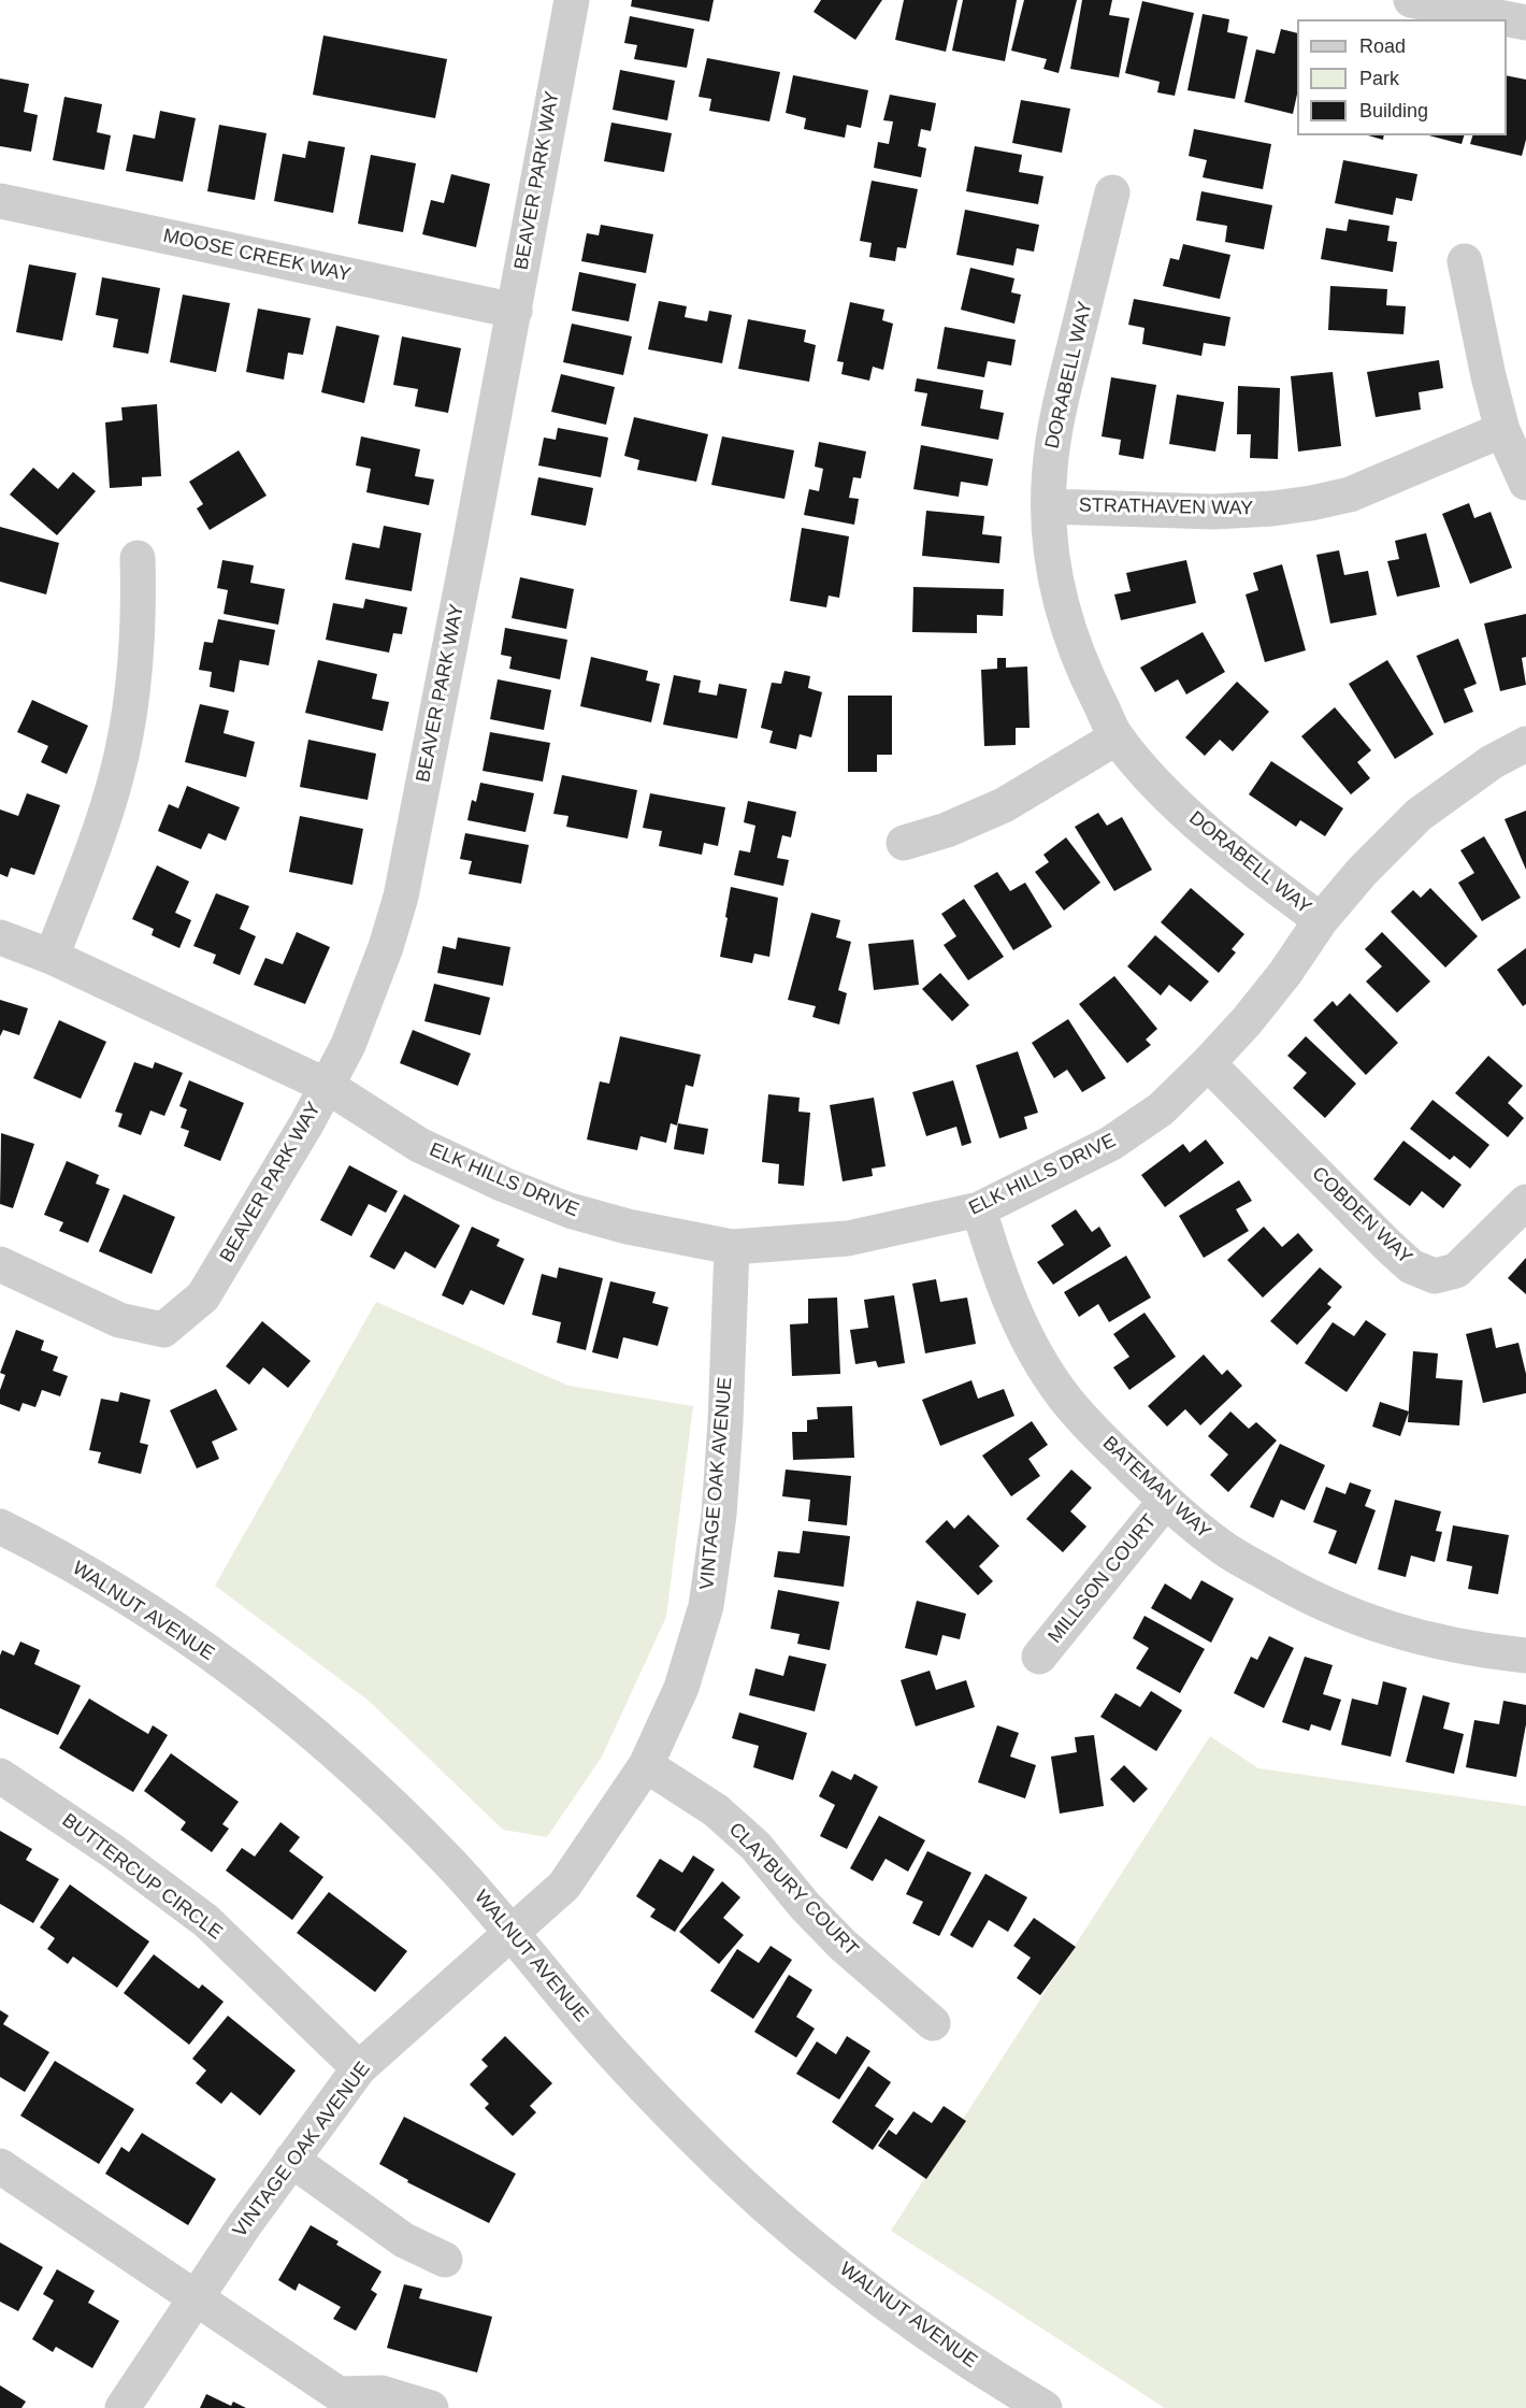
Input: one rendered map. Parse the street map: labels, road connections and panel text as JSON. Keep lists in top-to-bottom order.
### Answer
{
  "streets": {
    "street": [
      "BEAVER PARK WAY",
      "MOOSE CREEK WAY",
      "DORABELL WAY",
      "STRATHAVEN WAY",
      "ELK HILLS DRIVE",
      "COBDEN WAY",
      "VINTAGE OAK AVENUE",
      "BATEMAN WAY",
      "MILLSON COURT",
      "WALNUT AVENUE",
      "BUTTERCUP CIRCLE",
      "CLAYBURY COURT"
    ]
  },
  "crossings": [
    ["BEAVER PARK WAY", "MOOSE CREEK WAY"],
    ["BEAVER PARK WAY", "ELK HILLS DRIVE"],
    ["DORABELL WAY", "STRATHAVEN WAY"],
    ["DORABELL WAY", "ELK HILLS DRIVE"],
    ["ELK HILLS DRIVE", "COBDEN WAY"],
    ["ELK HILLS DRIVE", "VINTAGE OAK AVENUE"],
    ["ELK HILLS DRIVE", "BATEMAN WAY"],
    ["VINTAGE OAK AVENUE", "WALNUT AVENUE"],
    ["VINTAGE OAK AVENUE", "BUTTERCUP CIRCLE"],
    ["VINTAGE OAK AVENUE", "CLAYBURY COURT"],
    ["BATEMAN WAY", "MILLSON COURT"]
  ],
  "legend": ["Road", "Park", "Building"]
}
